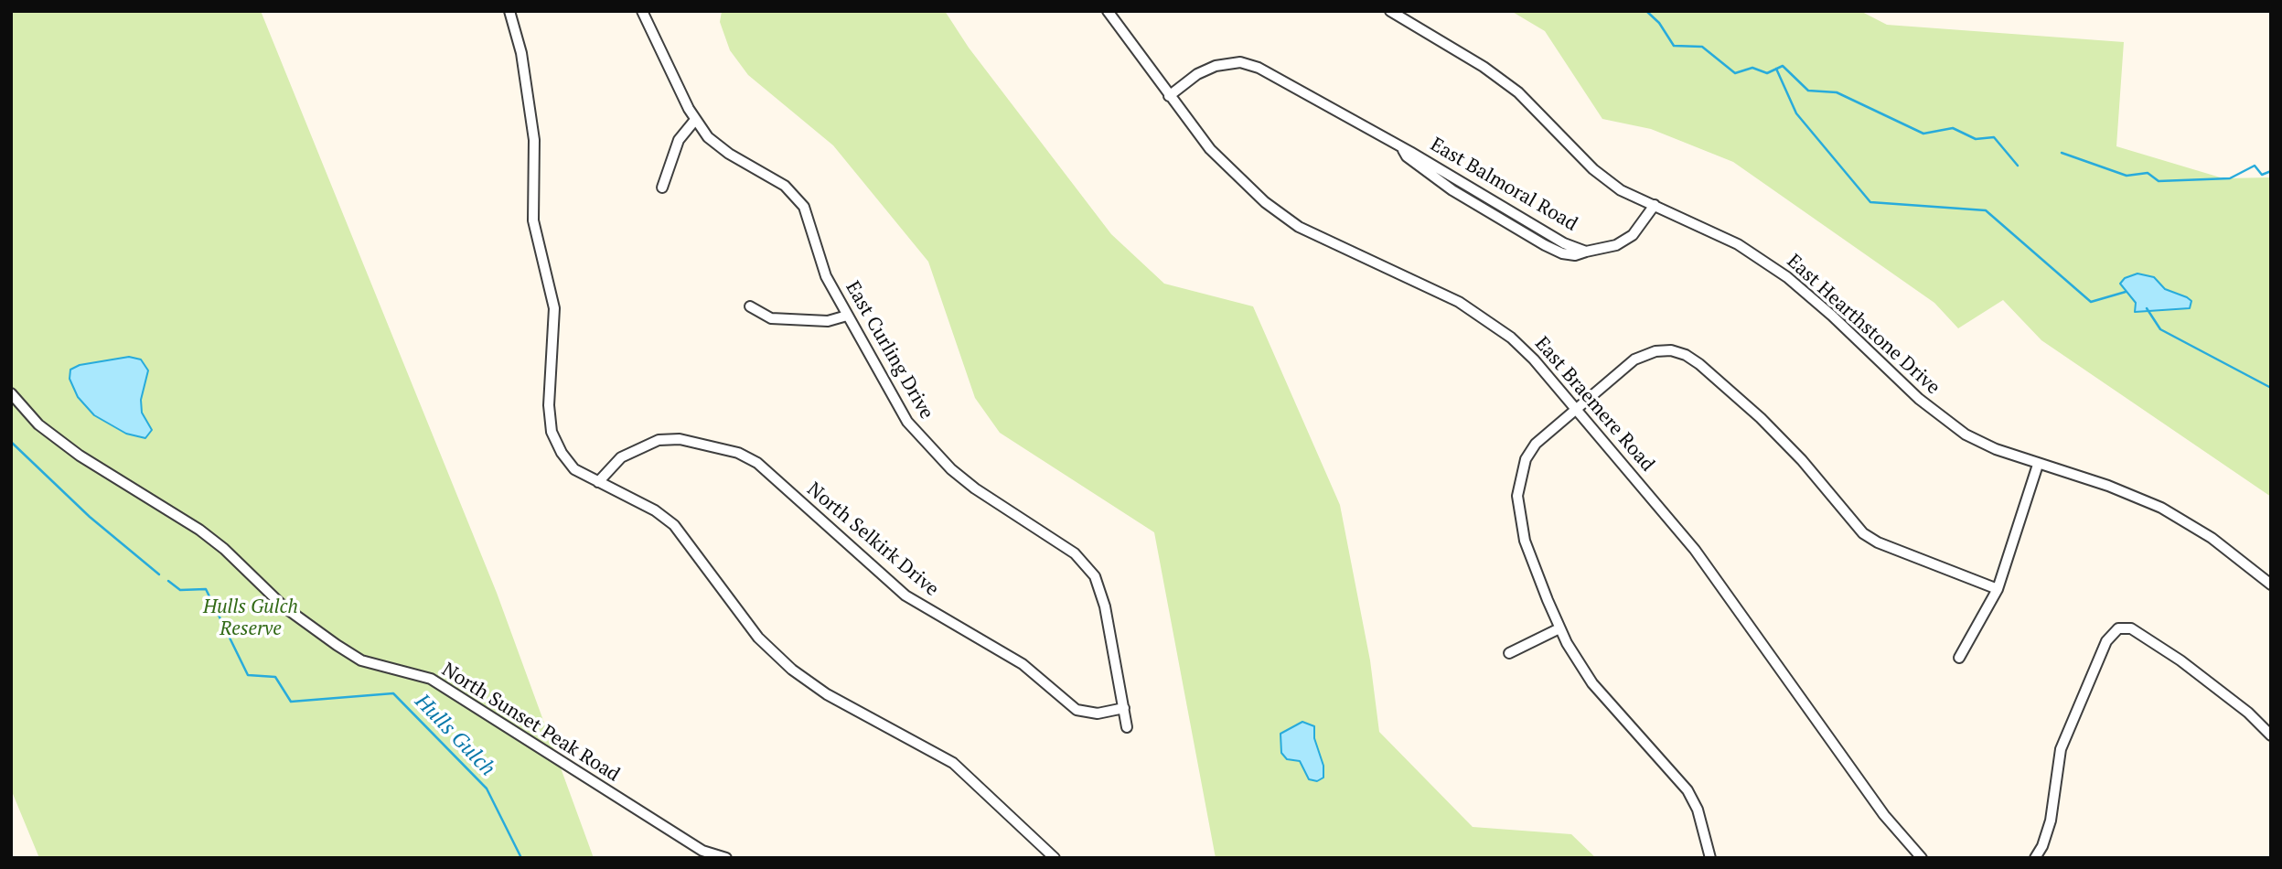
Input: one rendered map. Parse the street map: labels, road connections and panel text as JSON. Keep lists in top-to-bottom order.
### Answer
{
  "streets": {
    "street": [
      "East Balmoral Road",
      "East Hearthstone Drive",
      "East Curling Drive",
      "East Braemere Road",
      "North Selkirk Drive",
      "North Sunset Peak Road"
    ]
  },
  "crossings": [
    ["East Balmoral Road", "East Hearthstone Drive"],
    ["East Balmoral Road", "East Braemere Road"],
    ["East Curling Drive", "North Selkirk Drive"]
  ],
  "water": ["Hulls Gulch"],
  "parks": ["Hulls Gulch Reserve"]
}
